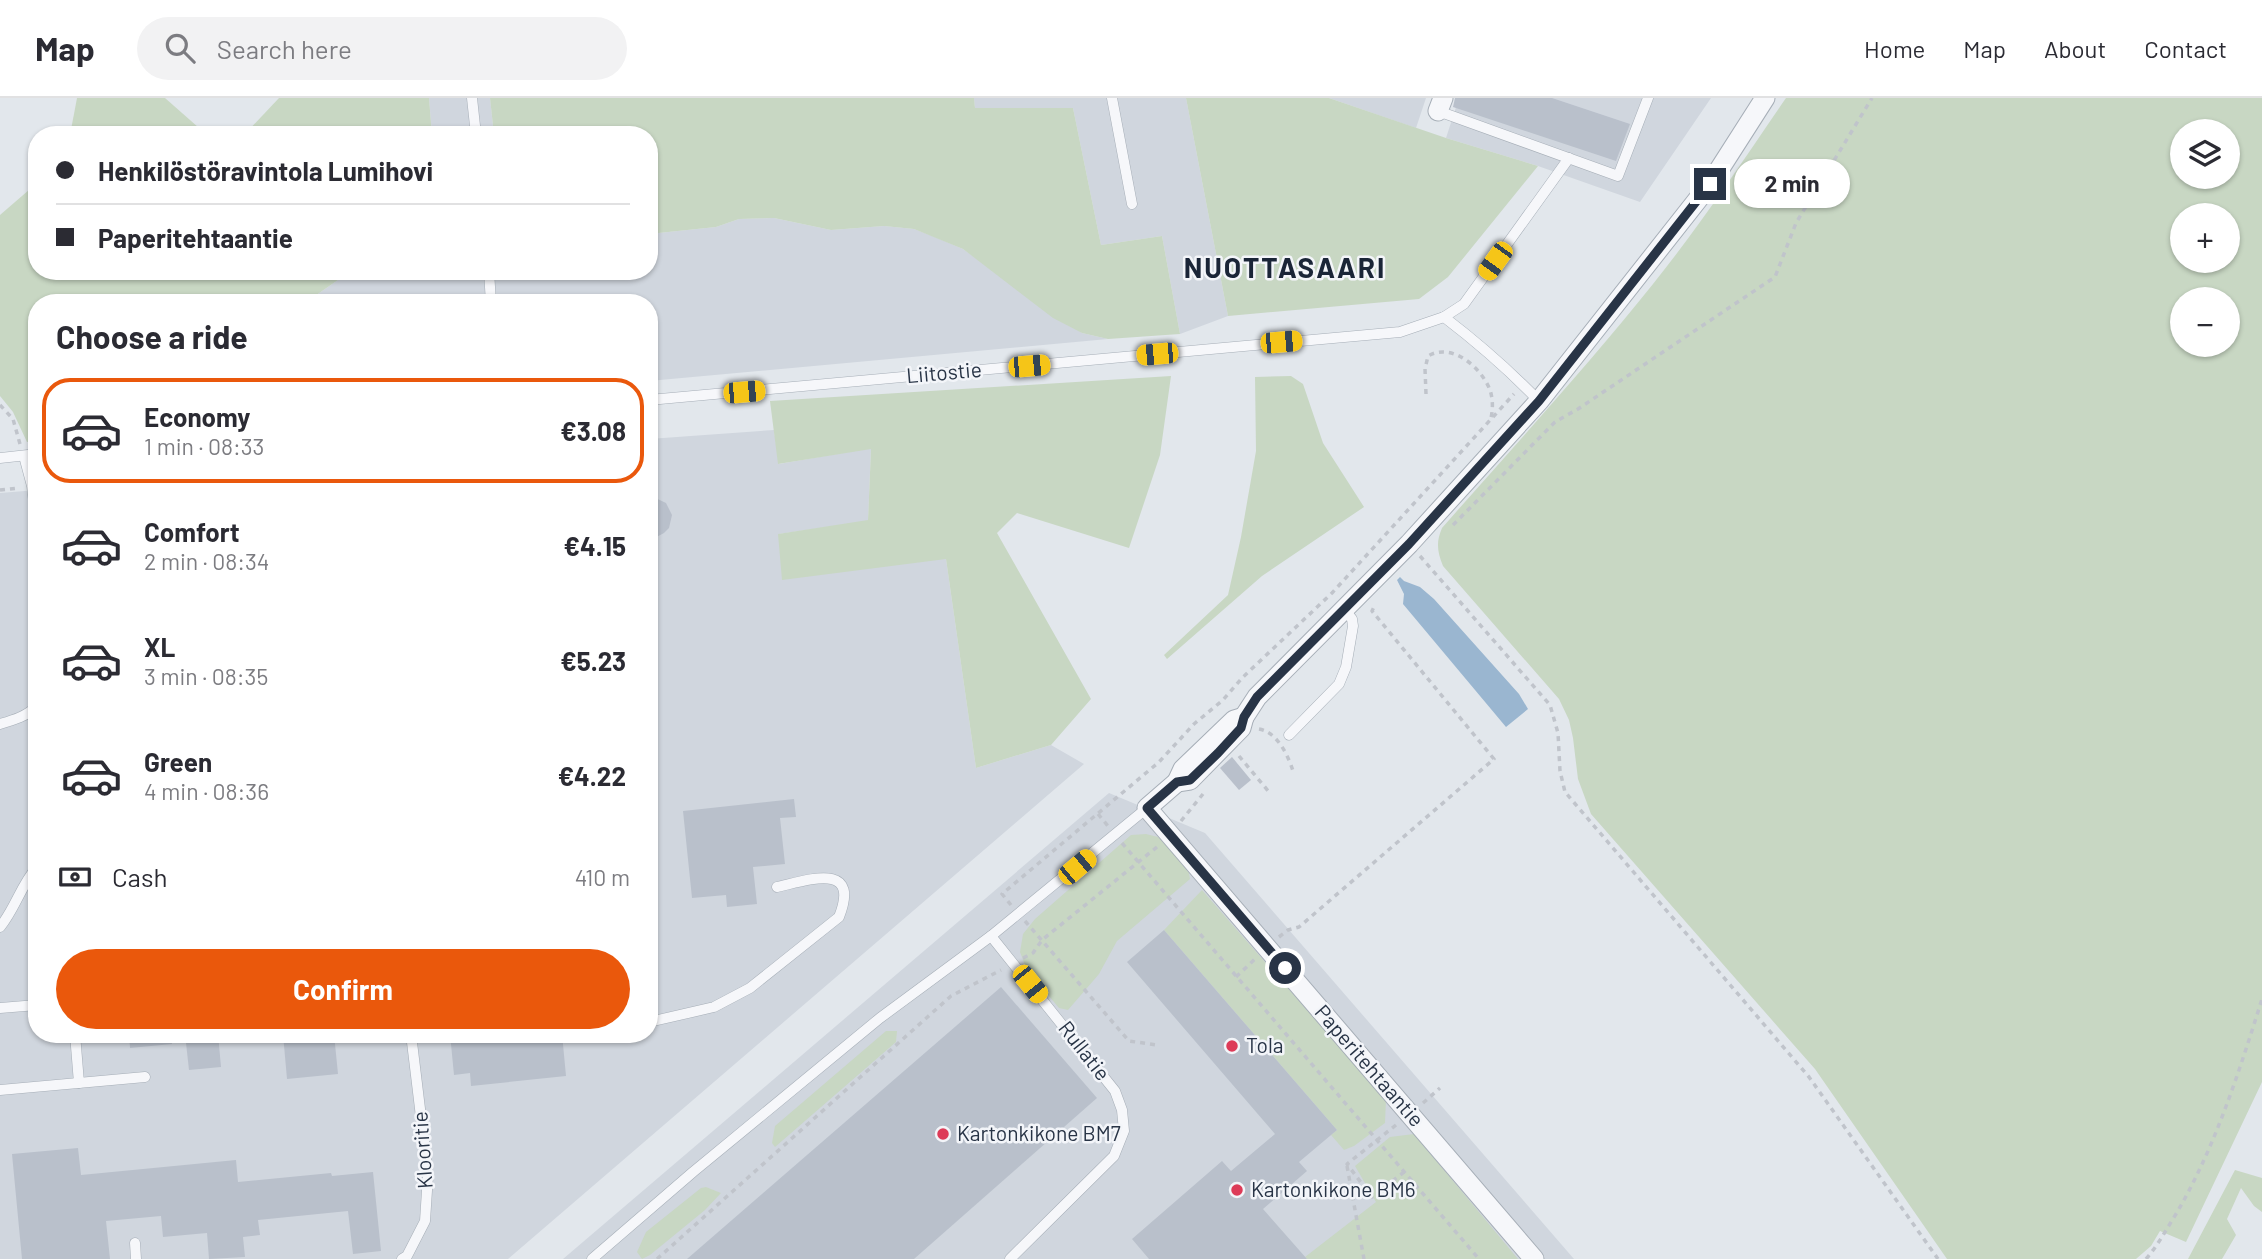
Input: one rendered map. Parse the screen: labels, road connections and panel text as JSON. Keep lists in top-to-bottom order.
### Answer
{
  "streets": {
    "street": ["Paperitehtaantie"],
    "lane": ["Liitostie", "Rullatie", "Klooritie"]
  },
  "districts": ["NUOTTASAARI"],
  "places": ["Tola", "Kartonkikone BM7", "Kartonkikone BM6"],
  "page": {
    "header": "Map",
    "search": "Search here",
    "nav": [
      "Home",
      "Map",
      "About",
      "Contact"
    ],
    "map_buttons": ["+", "−"],
    "banner": ["Henkilöstöravintola Lumihovi", "Paperitehtaantie"],
    "bubble": "2 min",
    "heading": "Choose a ride",
    "list": [
      {
        "name": "Economy",
        "note": "1 min · 08:33",
        "value": "€3.08"
      },
      {
        "name": "Comfort",
        "note": "2 min · 08:34",
        "value": "€4.15"
      },
      {
        "name": "XL",
        "note": "3 min · 08:35",
        "value": "€5.23"
      },
      {
        "name": "Green",
        "note": "4 min · 08:36",
        "value": "€4.22"
      }
    ],
    "pay": ["Cash", "410 m"],
    "buttons": "Confirm"
  }
}
